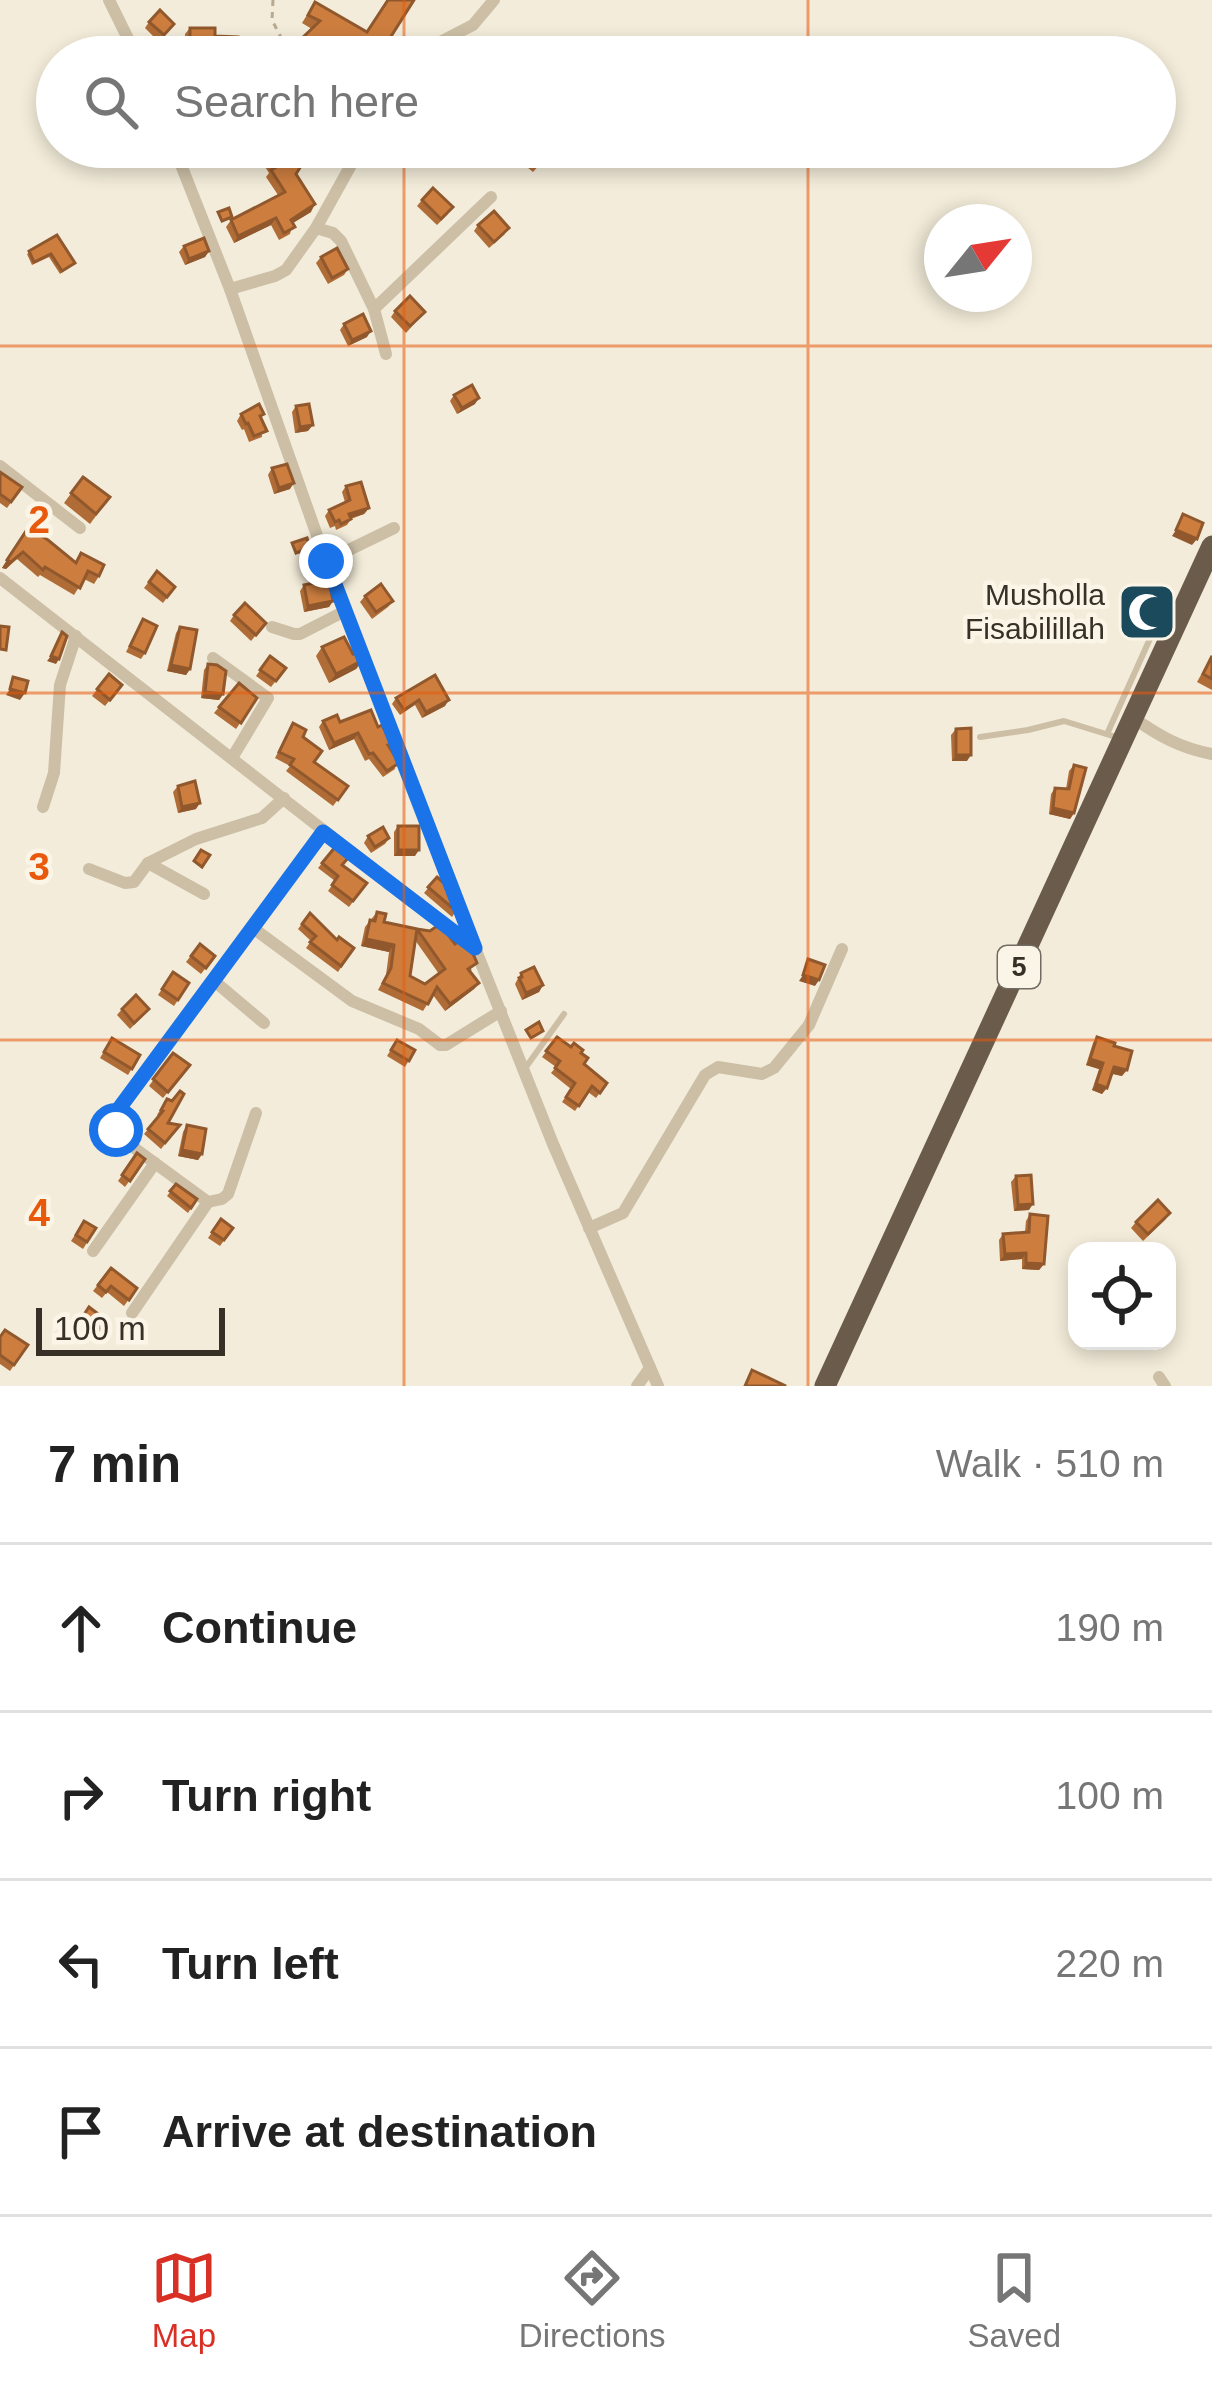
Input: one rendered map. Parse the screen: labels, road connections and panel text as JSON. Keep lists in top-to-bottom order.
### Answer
{
  "streets": {
    "highway": ["5"]
  },
  "places": {
    "mosque": ["Musholla Fisabilillah"]
  },
  "scale_bar": "100 m",
  "north": "top right",
  "page": {
    "search": "Search here",
    "scale": "100 m",
    "heading": ["7 min", "Walk · 510 m"],
    "list": [
      ["Continue", "190 m"],
      ["Turn right", "100 m"],
      ["Turn left", "220 m"],
      "Arrive at destination"
    ],
    "nav": ["Map", "Directions", "Saved"]
  },
  "grid": {
    "rows": ["2", "3", "4"]
  }
}
